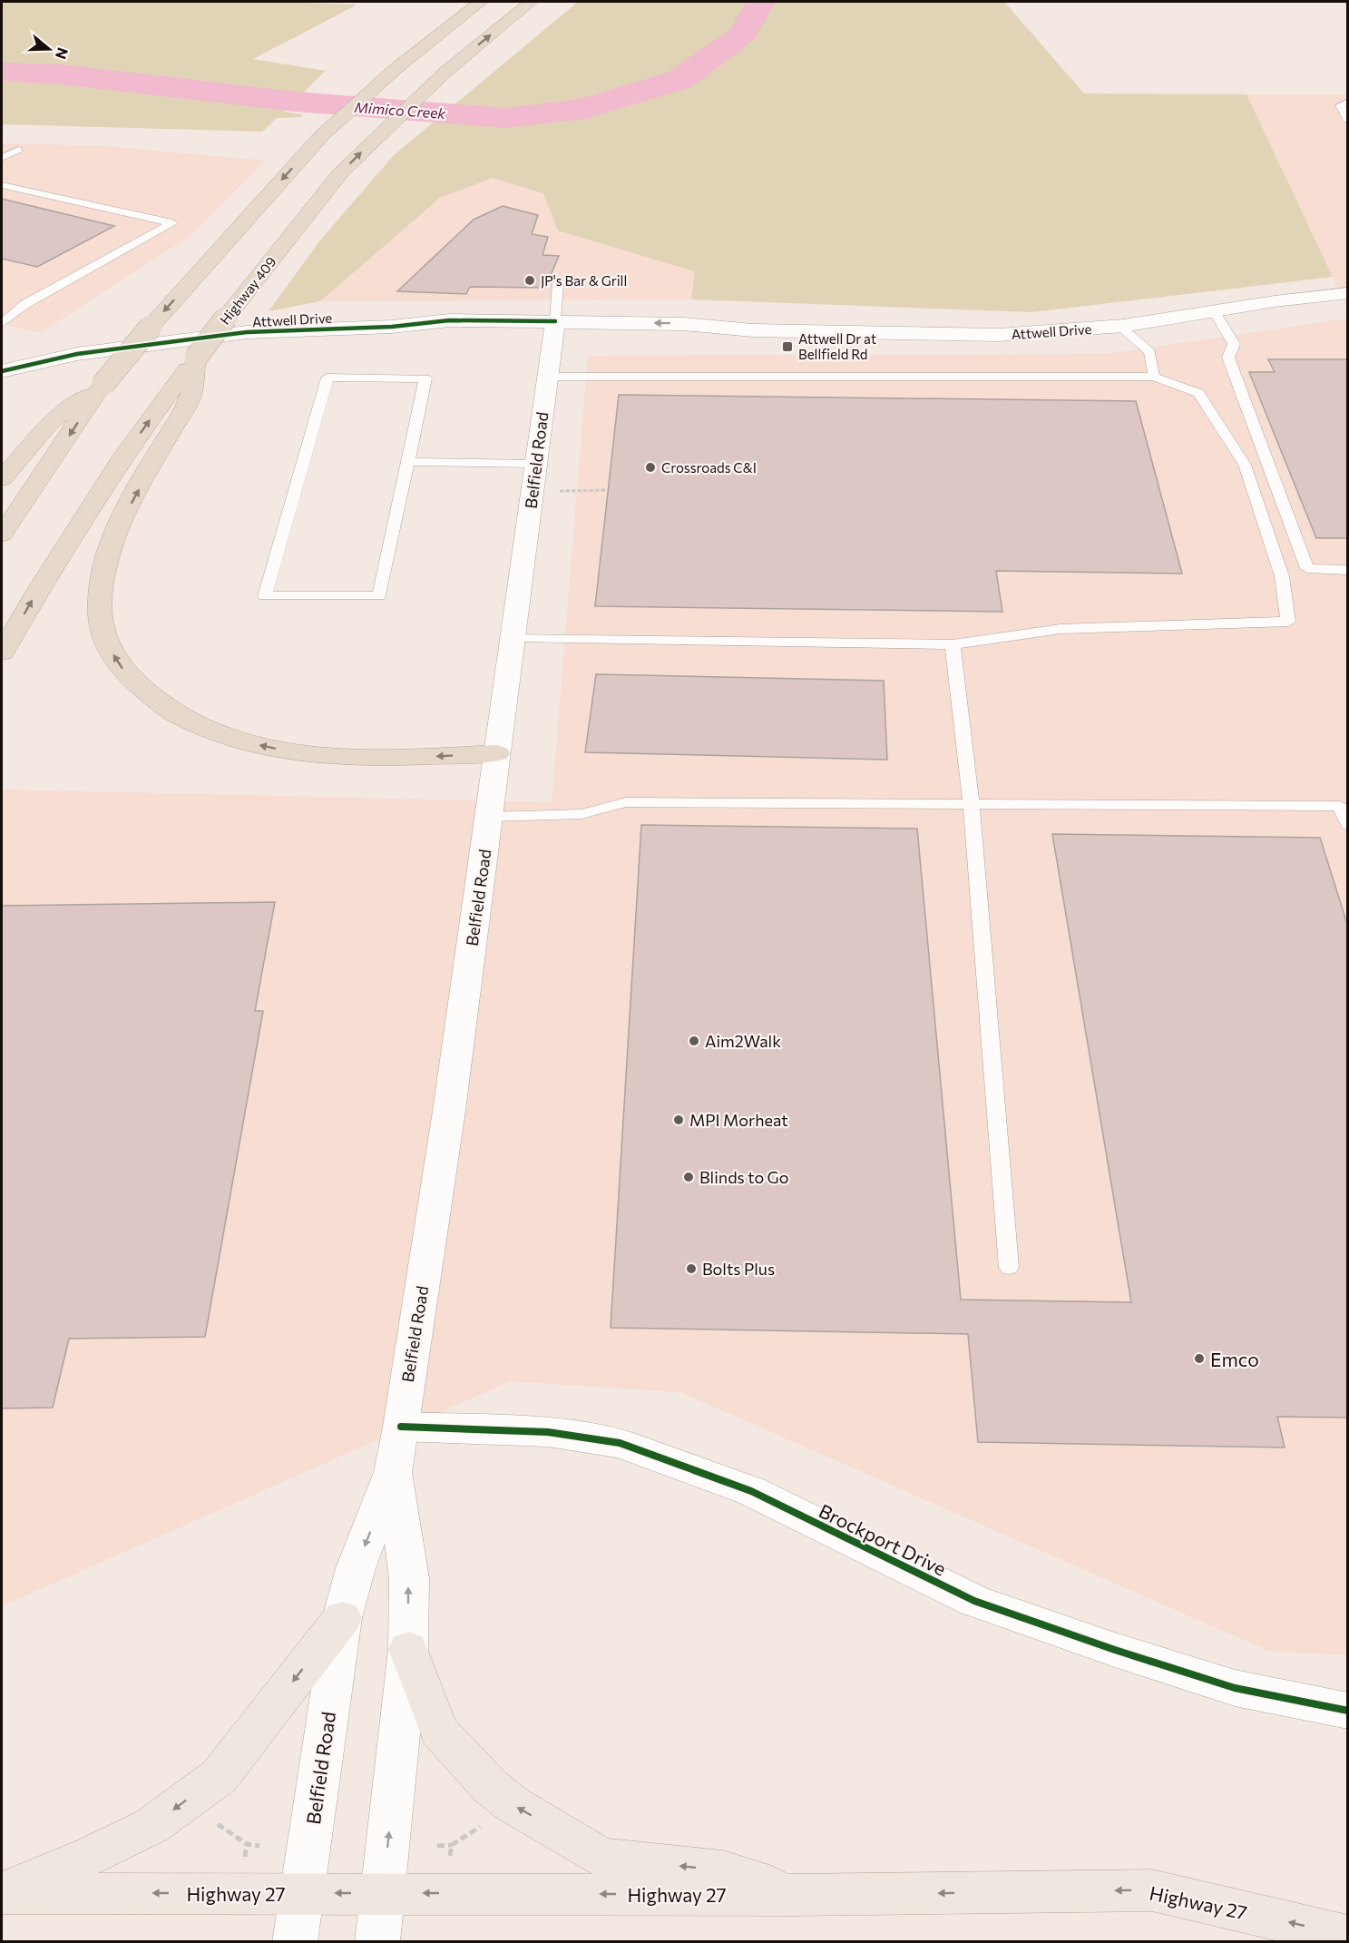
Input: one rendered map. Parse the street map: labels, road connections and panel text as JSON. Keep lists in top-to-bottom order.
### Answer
{
  "streets": {
    "highway": ["Highway 409"],
    "main road": [
      "Attwell Drive",
      "Belfield Road",
      "Brockport Drive",
      "Highway 27"
    ]
  },
  "crossings": [
    ["Attwell Drive", "Belfield Road"],
    ["Belfield Road", "Brockport Drive"],
    ["Belfield Road", "Highway 27"]
  ],
  "one_way": ["Highway 27"],
  "water": ["Mimico Creek"],
  "places": {
    "other": [
      "JP's Bar & Grill",
      "Crossroads C&I",
      "Aim2Walk",
      "MPI Morheat",
      "Blinds to Go",
      "Bolts Plus",
      "Emco"
    ],
    "transit": ["Attwell Dr at Bellfield Rd"]
  },
  "north": "right"
}
